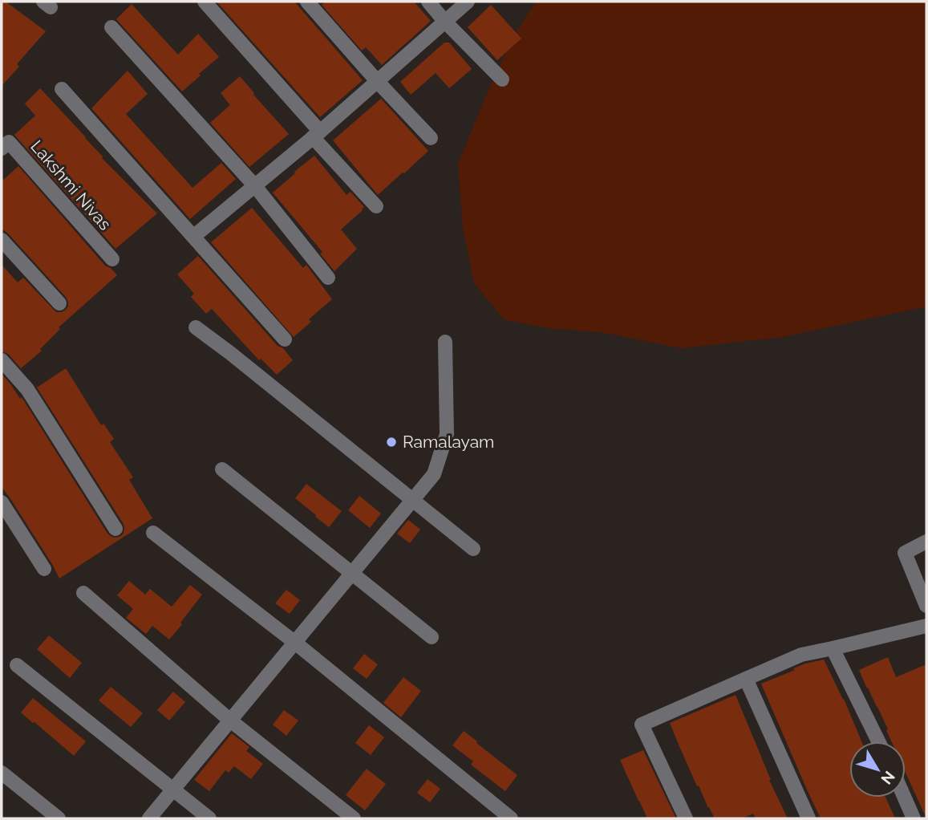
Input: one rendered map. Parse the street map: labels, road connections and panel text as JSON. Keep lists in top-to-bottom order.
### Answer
{
  "streets": {
    "street": ["Lakshmi Nivas"]
  },
  "places": ["Ramalayam"],
  "north": "bottom right"
}
